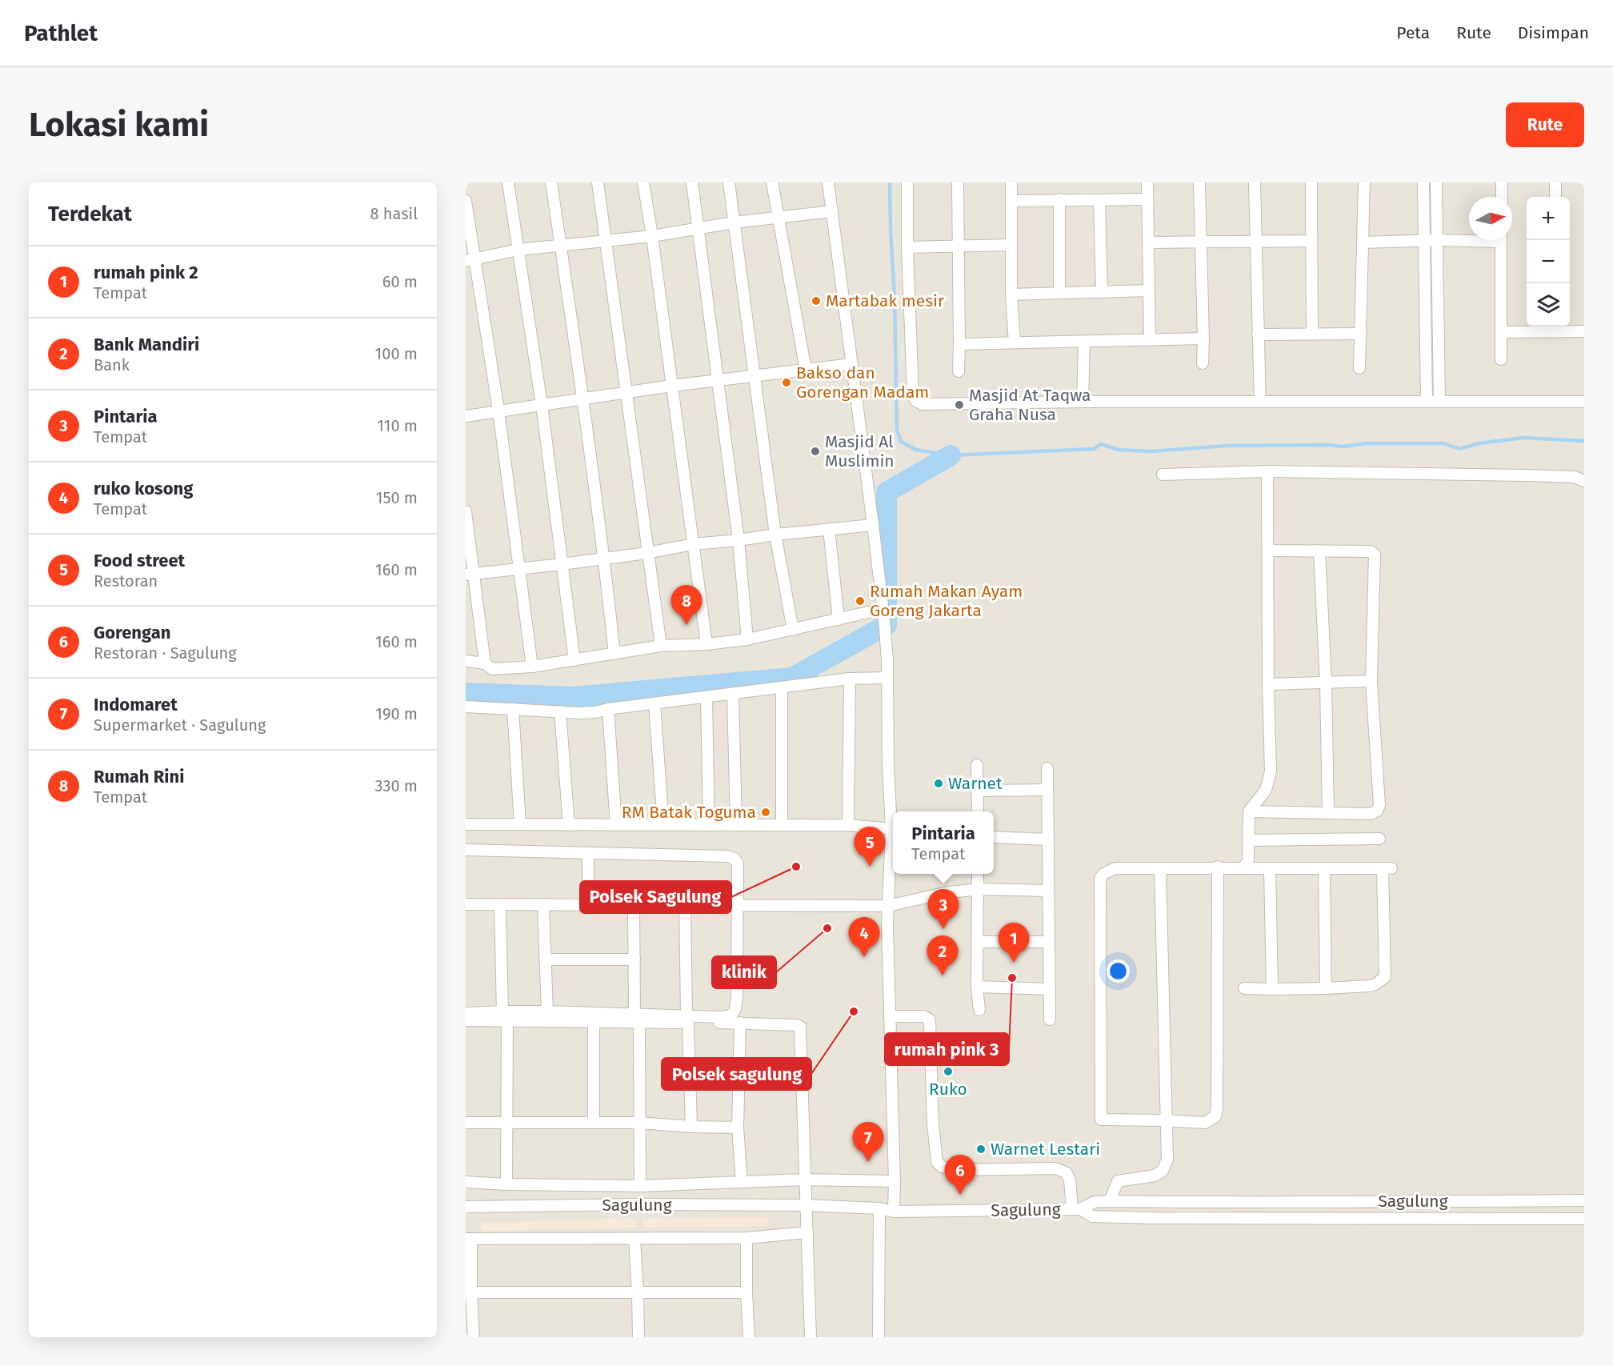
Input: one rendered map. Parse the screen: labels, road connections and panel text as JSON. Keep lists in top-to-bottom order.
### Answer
{
  "streets": {
    "street": ["Sagulung"]
  },
  "places": [
    "Martabak mesir",
    "Bakso dan Gorengan Madam",
    "Masjid At Taqwa Graha Nusa",
    "Masjid Al Muslimin",
    "Rumah Makan Ayam Goreng Jakarta",
    "Warnet",
    "RM Batak Toguma",
    "Polsek Sagulung",
    "klinik",
    "rumah pink 3",
    "Polsek sagulung",
    "Ruko",
    "Warnet Lestari"
  ],
  "north": "right",
  "page": {
    "header": "Pathlet",
    "nav": ["Peta", "Rute", "Disimpan"],
    "buttons": "Rute",
    "title": "Lokasi kami",
    "heading": ["Terdekat", "8 hasil"],
    "map_buttons": ["+", "−"],
    "list": [
      {
        "mark": "1",
        "name": "rumah pink 2",
        "note": "Tempat",
        "value": "60 m"
      },
      {
        "mark": "2",
        "name": "Bank Mandiri",
        "note": "Bank",
        "value": "100 m"
      },
      {
        "mark": "3",
        "name": "Pintaria",
        "note": "Tempat",
        "value": "110 m"
      },
      {
        "mark": "4",
        "name": "ruko kosong",
        "note": "Tempat",
        "value": "150 m"
      },
      {
        "mark": "5",
        "name": "Food street",
        "note": "Restoran",
        "value": "160 m"
      },
      {
        "mark": "6",
        "name": "Gorengan",
        "note": "Restoran · Sagulung",
        "value": "160 m"
      },
      {
        "mark": "7",
        "name": "Indomaret",
        "note": "Supermarket · Sagulung",
        "value": "190 m"
      },
      {
        "mark": "8",
        "name": "Rumah Rini",
        "note": "Tempat",
        "value": "330 m"
      }
    ],
    "pins": [
      "8",
      "5",
      "3",
      "4",
      "1",
      "2",
      "7",
      "6"
    ],
    "popup": ["Pintaria", "Tempat"]
  }
}
